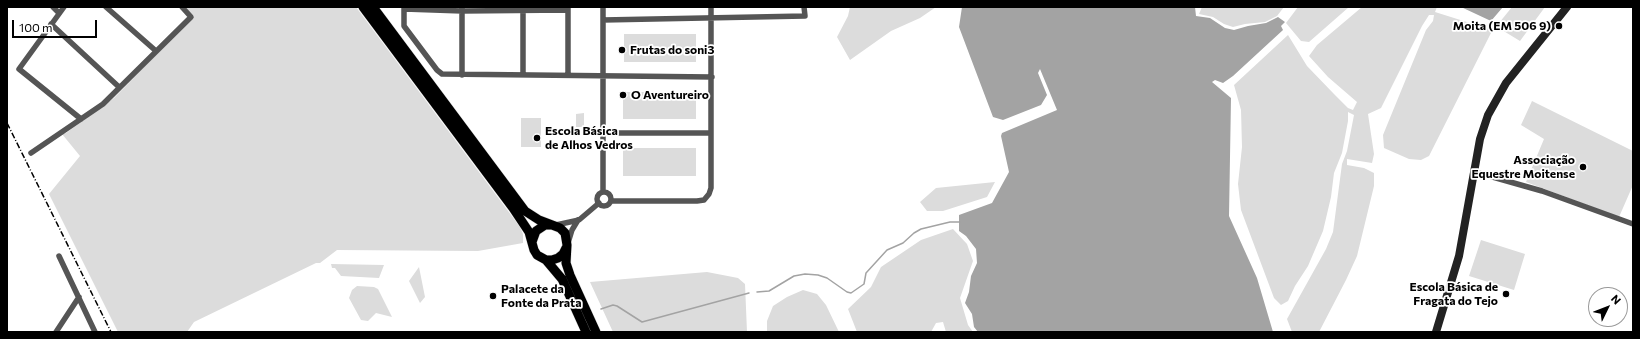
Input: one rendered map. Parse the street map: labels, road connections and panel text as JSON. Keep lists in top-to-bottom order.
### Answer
{
  "places": [
    "Moita (EM 506 9)",
    "Frutas do soni3",
    "O Aventureiro",
    "Escola Básica de Alhos Vedros",
    "Associação Equestre Moitense",
    "Escola Básica de Fragata do Tejo",
    "Palacete da Fonte da Prata"
  ],
  "scale_bar": "100 m",
  "north": "top right"
}
